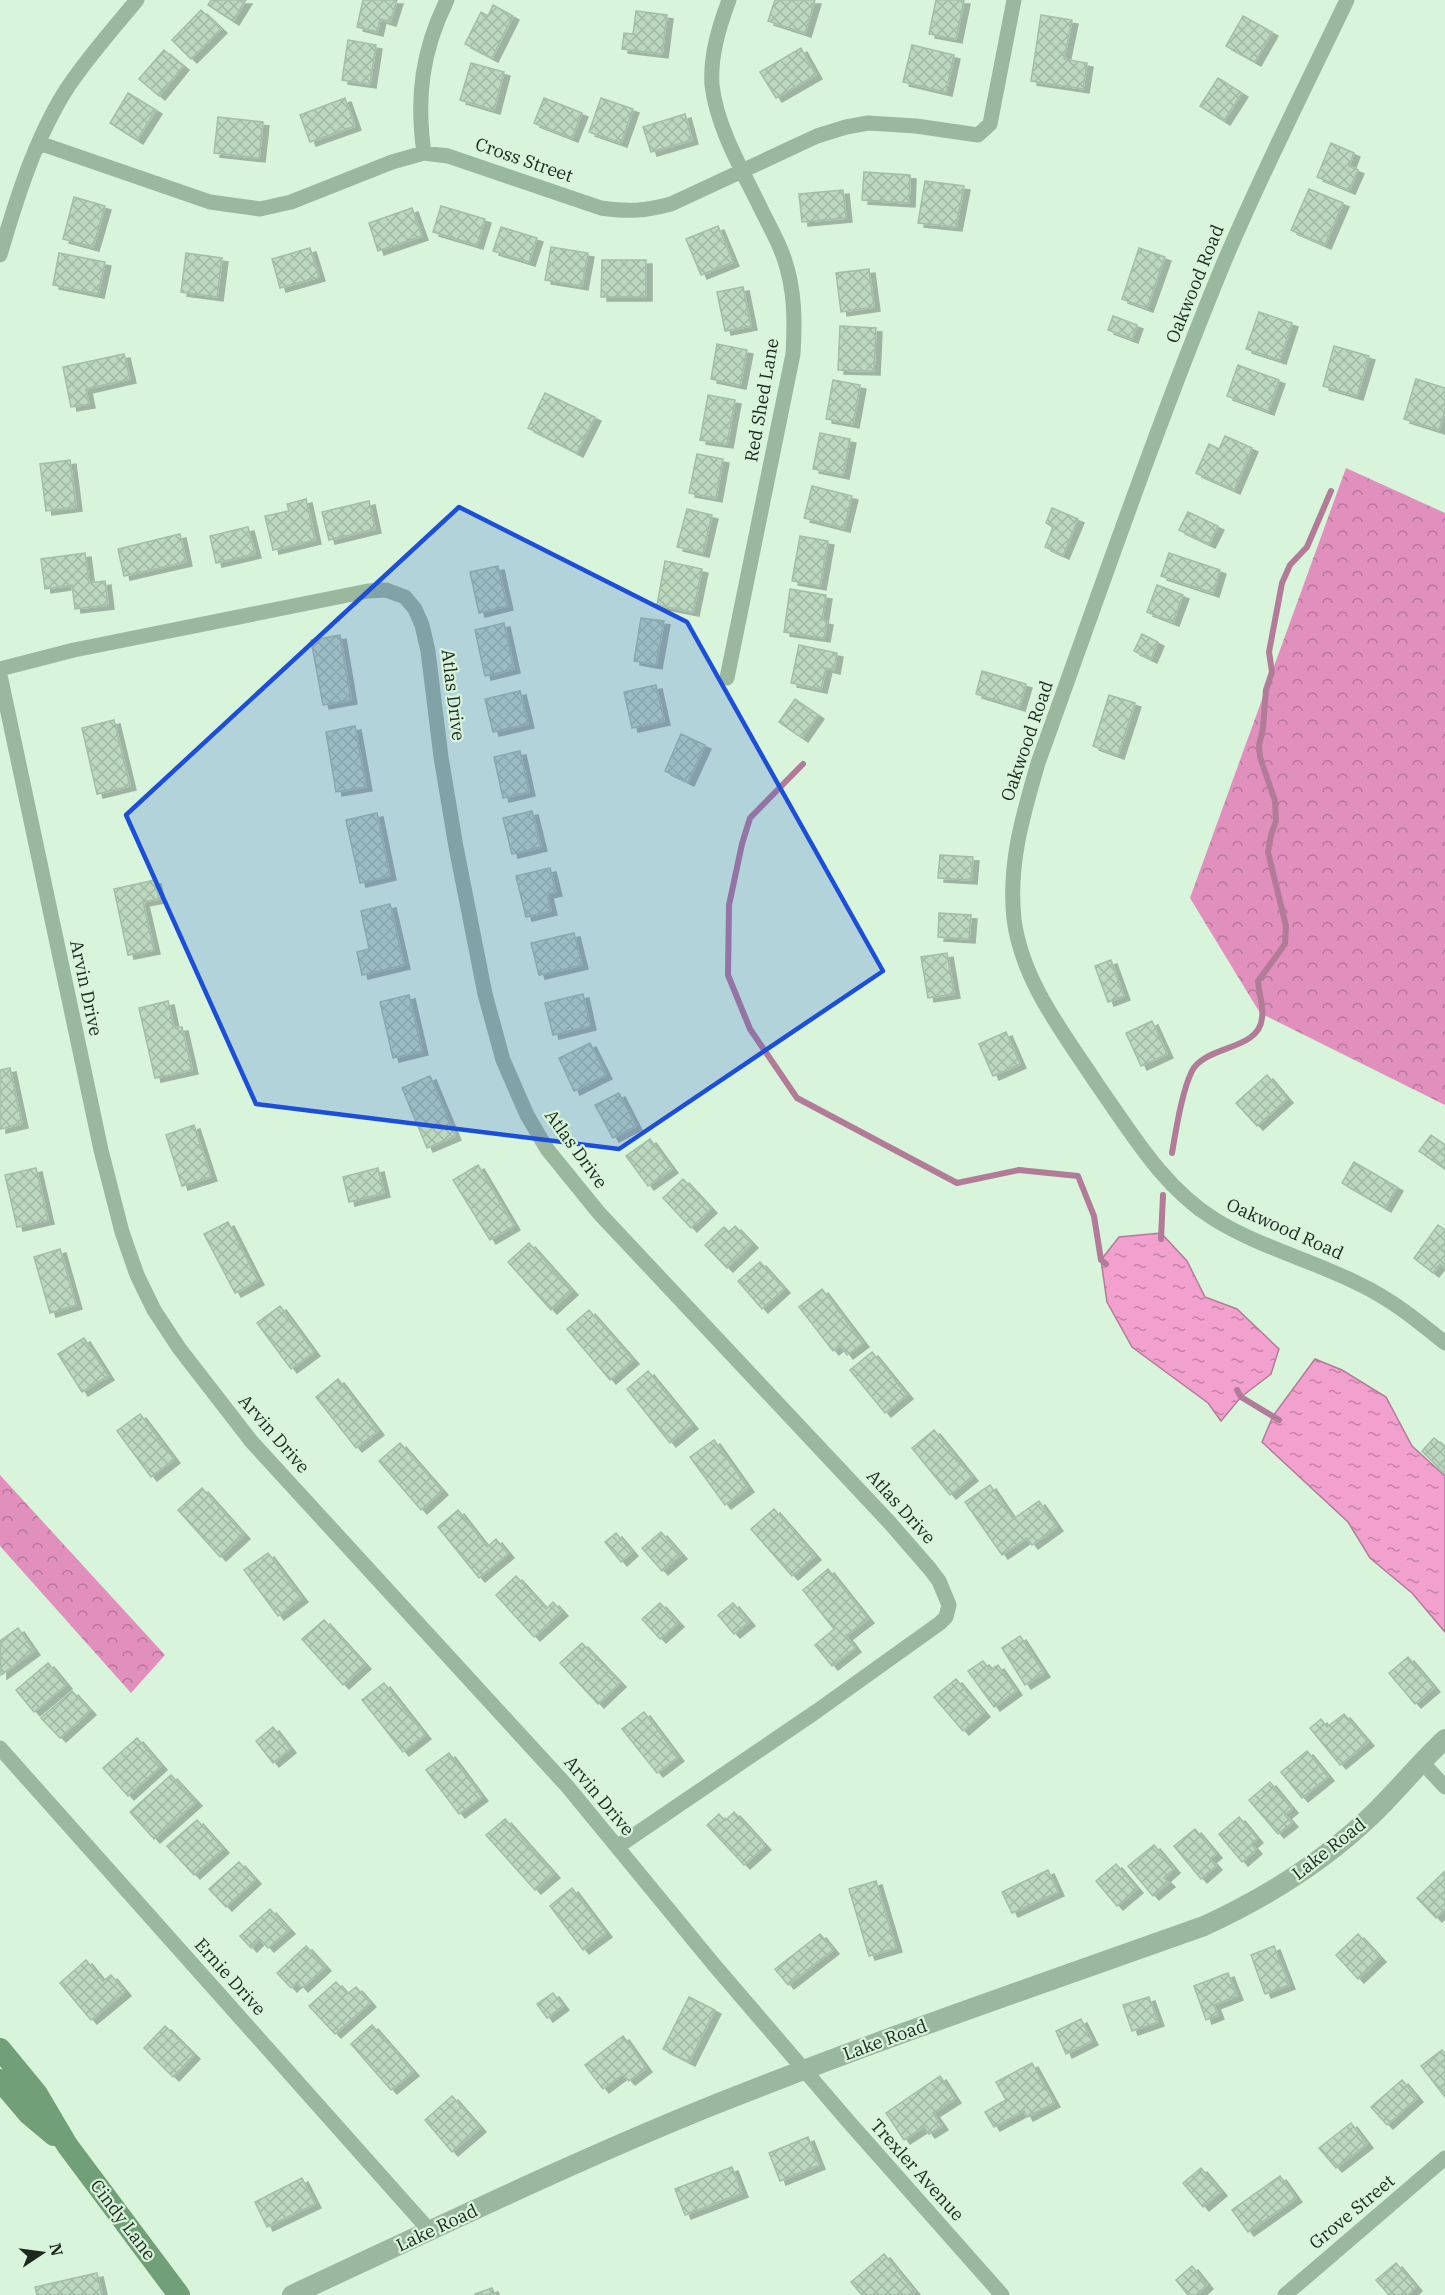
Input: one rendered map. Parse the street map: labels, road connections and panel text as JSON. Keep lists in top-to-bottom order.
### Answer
{
  "streets": {
    "main road": ["Cindy Lane"],
    "street": [
      "Cross Street",
      "Oakwood Road",
      "Red Shed Lane",
      "Atlas Drive",
      "Arvin Drive",
      "Lake Road",
      "Ernie Drive",
      "Trexler Avenue",
      "Grove Street"
    ]
  },
  "crossings": [
    ["Cross Street", "Red Shed Lane"],
    ["Atlas Drive", "Arvin Drive"],
    ["Arvin Drive", "Lake Road"],
    ["Arvin Drive", "Trexler Avenue"],
    ["Lake Road", "Ernie Drive"],
    ["Lake Road", "Trexler Avenue"]
  ],
  "north": "right"
}
